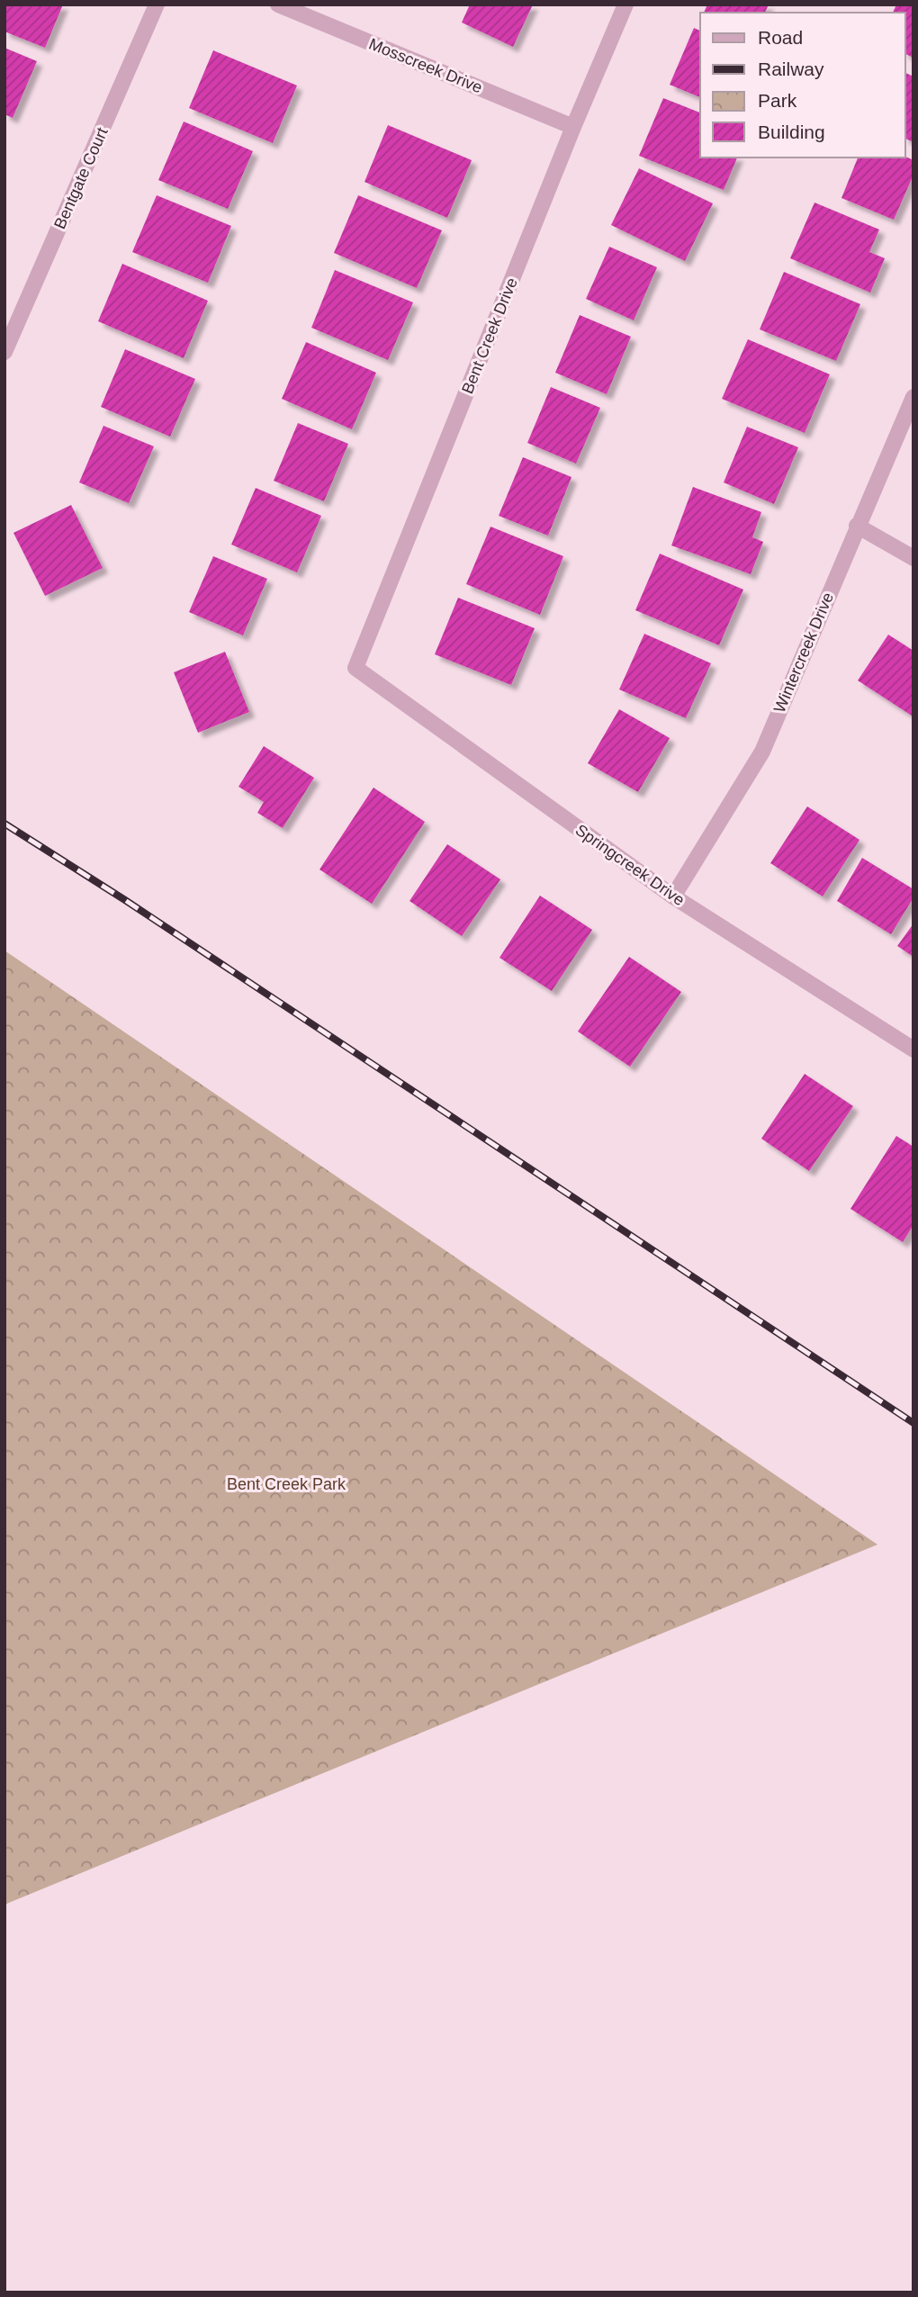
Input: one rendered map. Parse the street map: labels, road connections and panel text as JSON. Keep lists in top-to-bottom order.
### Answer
{
  "streets": {
    "street": [
      "Mosscreek Drive",
      "Bentgate Court",
      "Bent Creek Drive",
      "Wintercreek Drive",
      "Springcreek Drive"
    ]
  },
  "crossings": [
    ["Mosscreek Drive", "Bent Creek Drive"],
    ["Bent Creek Drive", "Springcreek Drive"],
    ["Wintercreek Drive", "Springcreek Drive"]
  ],
  "parks": ["Bent Creek Park"],
  "legend": [
    "Road",
    "Railway",
    "Park",
    "Building"
  ]
}
